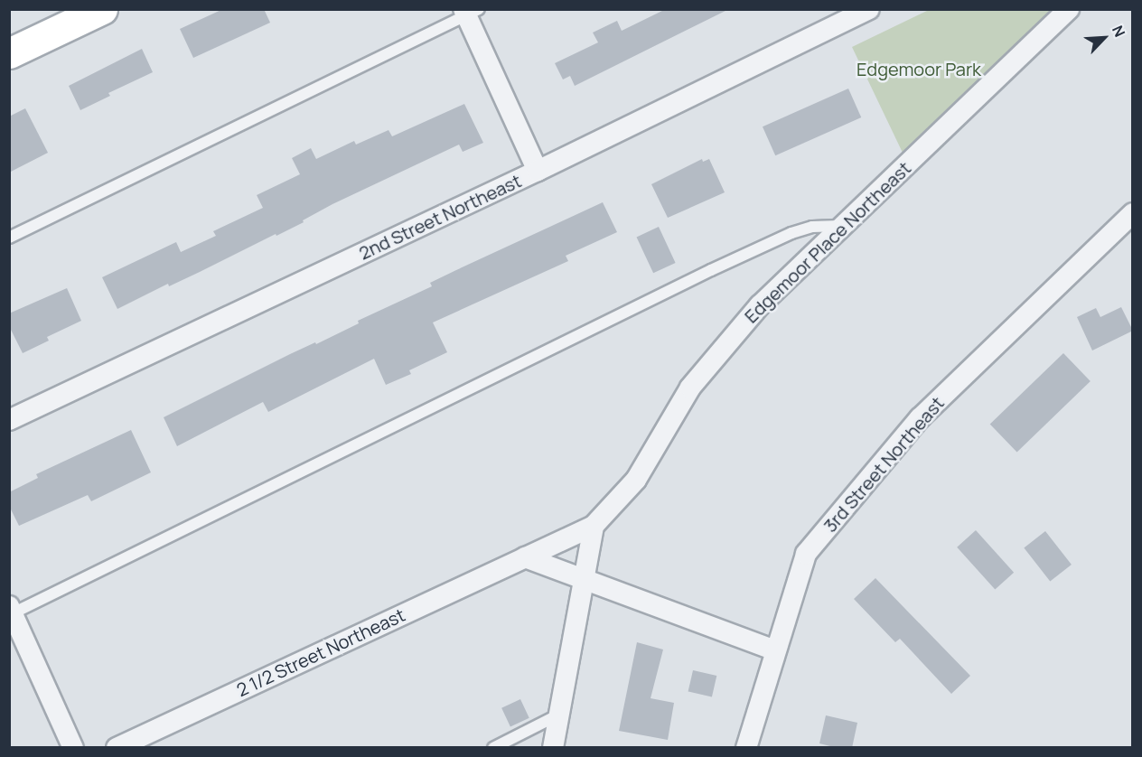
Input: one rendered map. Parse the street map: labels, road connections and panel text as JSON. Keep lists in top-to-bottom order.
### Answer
{
  "streets": {
    "street": [
      "2nd Street Northeast",
      "Edgemoor Place Northeast",
      "3rd Street Northeast",
      "2 1/2 Street Northeast"
    ]
  },
  "crossings": [
    ["Edgemoor Place Northeast", "2 1/2 Street Northeast"]
  ],
  "parks": ["Edgemoor Park"],
  "north": "top right"
}
